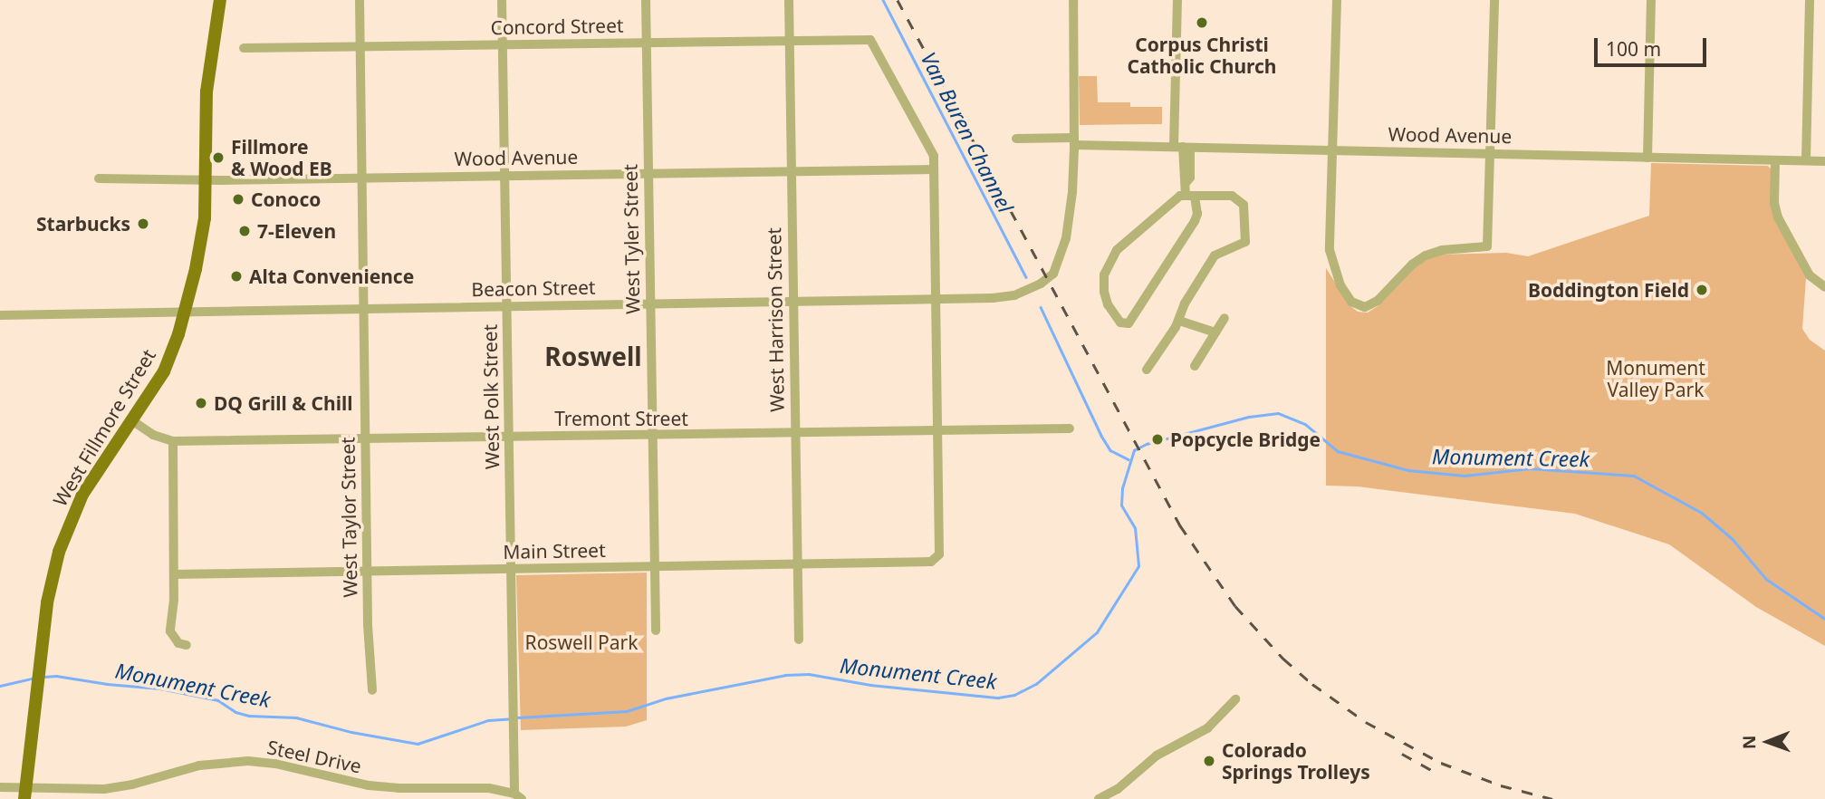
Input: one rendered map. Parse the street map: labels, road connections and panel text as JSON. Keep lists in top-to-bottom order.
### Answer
{
  "streets": {
    "main road": ["West Fillmore Street"],
    "street": [
      "Concord Street",
      "Wood Avenue",
      "West Tyler Street",
      "Beacon Street",
      "West Harrison Street",
      "West Polk Street",
      "Tremont Street",
      "West Taylor Street",
      "Main Street",
      "Steel Drive"
    ]
  },
  "crossings": [
    ["Concord Street", "Wood Avenue"],
    ["Concord Street", "West Tyler Street"],
    ["Concord Street", "West Harrison Street"],
    ["Concord Street", "West Polk Street"],
    ["Concord Street", "West Taylor Street"],
    ["Wood Avenue", "West Tyler Street"],
    ["Wood Avenue", "Beacon Street"],
    ["Wood Avenue", "West Harrison Street"],
    ["Wood Avenue", "West Polk Street"],
    ["Wood Avenue", "West Fillmore Street"],
    ["Wood Avenue", "West Taylor Street"],
    ["West Tyler Street", "Beacon Street"],
    ["West Tyler Street", "Tremont Street"],
    ["West Tyler Street", "Main Street"],
    ["Beacon Street", "West Harrison Street"],
    ["Beacon Street", "West Polk Street"],
    ["Beacon Street", "West Fillmore Street"],
    ["Beacon Street", "West Taylor Street"],
    ["West Harrison Street", "Tremont Street"],
    ["West Harrison Street", "Main Street"],
    ["West Polk Street", "Tremont Street"],
    ["West Polk Street", "Main Street"],
    ["West Polk Street", "Steel Drive"],
    ["Tremont Street", "West Taylor Street"],
    ["Tremont Street", "Main Street"],
    ["West Fillmore Street", "Steel Drive"],
    ["West Taylor Street", "Main Street"]
  ],
  "districts": ["Roswell"],
  "water": ["Van Buren Channel", "Monument Creek"],
  "parks": ["Monument Valley Park", "Roswell Park"],
  "places": [
    "Corpus Christi Catholic Church",
    "Fillmore & Wood EB",
    "Conoco",
    "Starbucks",
    "7-Eleven",
    "Alta Convenience",
    "Boddington Field",
    "DQ Grill & Chill",
    "Popcycle Bridge",
    "Colorado Springs Trolleys"
  ],
  "scale_bar": "100 m",
  "north": "left"
}
